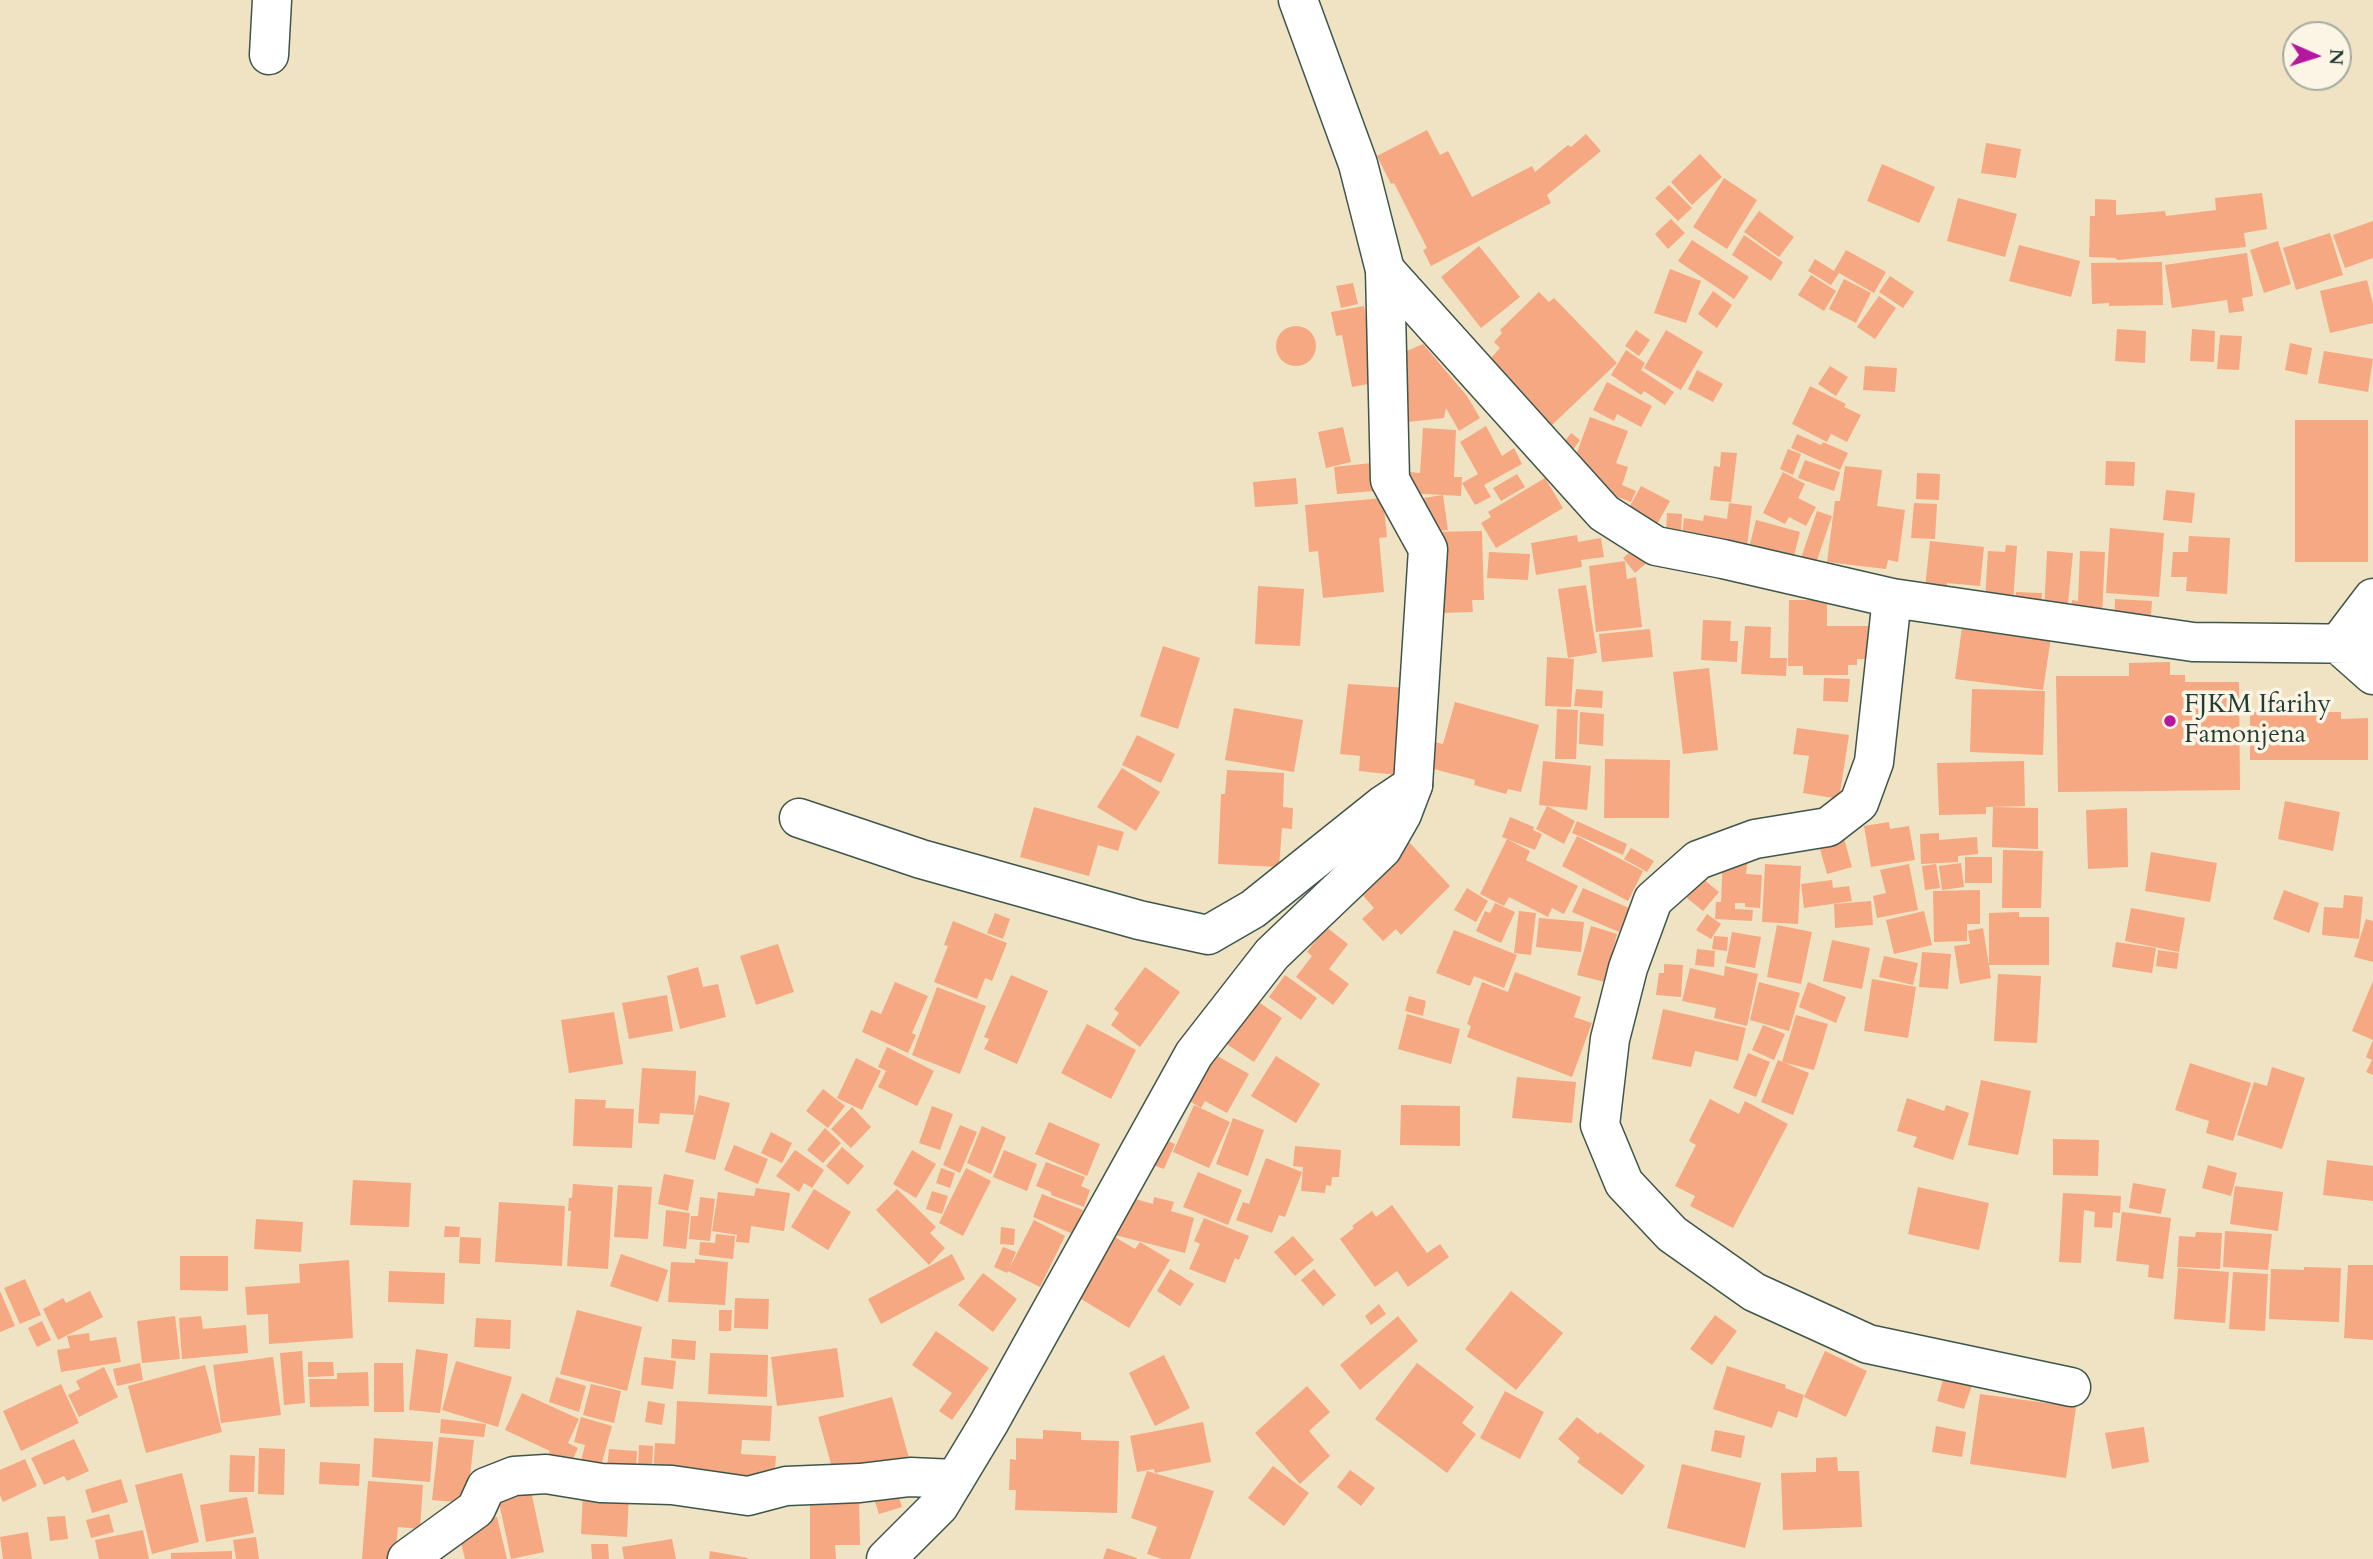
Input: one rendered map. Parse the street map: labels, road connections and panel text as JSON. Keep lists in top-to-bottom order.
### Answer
{
  "places": ["FJKM Ifarihy Famonjena"],
  "north": "right"
}
